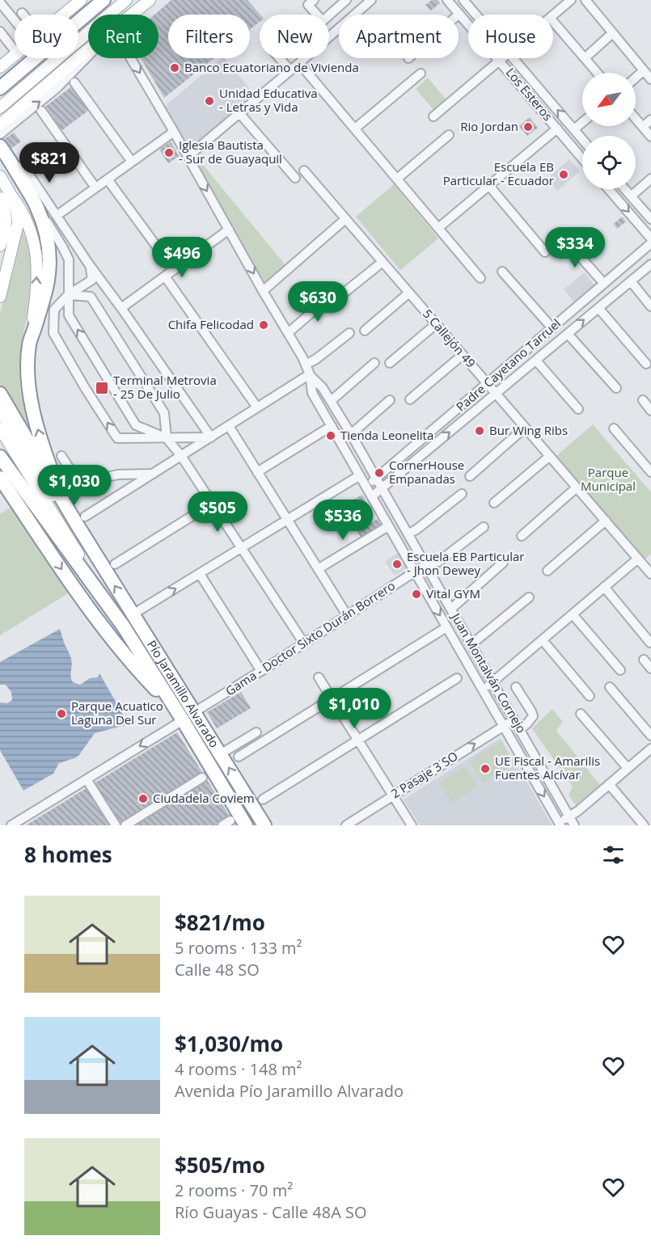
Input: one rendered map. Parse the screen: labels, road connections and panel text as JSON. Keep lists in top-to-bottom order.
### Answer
{
  "streets": {
    "highway": ["Pío Jaramillo Alvarado"],
    "street": [
      "Los Esteros",
      "5 Callejón 49",
      "Padre Cayetano Tarruel",
      "Gama - Doctor Sixto Durán Borrero",
      "Juan Montalván Cornejo",
      "2 Pasaje 3 SO"
    ]
  },
  "crossings": [
    ["5 Callejón 49", "Padre Cayetano Tarruel"],
    ["Padre Cayetano Tarruel", "Juan Montalván Cornejo"],
    ["Gama - Doctor Sixto Durán Borrero", "Juan Montalván Cornejo"],
    ["Gama - Doctor Sixto Durán Borrero", "Pío Jaramillo Alvarado"],
    ["Juan Montalván Cornejo", "2 Pasaje 3 SO"]
  ],
  "parks": ["Parque Municipal"],
  "places": {
    "other": [
      "Banco Ecuatoriano de Vivienda",
      "Unidad Educativa - Letras y Vida",
      "Rio Jordan",
      "Iglesia Bautista - Sur de Guayaquil",
      "Escuela EB Particular - Ecuador",
      "Chifa Felicodad",
      "Bur Wing Ribs",
      "Tienda Leonelita",
      "CornerHouse Empanadas",
      "Escuela EB Particular - Jhon Dewey",
      "Vital GYM",
      "Parque Acuatico Laguna Del Sur",
      "UE Fiscal - Amarilis Fuentes Alcívar",
      "Ciudadela Coviem"
    ],
    "transit": ["Terminal Metrovia - 25 De Julio"]
  },
  "north": "bottom left",
  "page": {
    "chip": [
      "Buy",
      "Rent",
      "Filters",
      "New",
      "Apartment",
      "House"
    ],
    "price": [
      "$821",
      "$334",
      "$496",
      "$630",
      "$1,030",
      "$505",
      "$536",
      "$1,010"
    ],
    "heading": "8 homes",
    "list": [
      {
        "name": "$821/mo",
        "note": "5 rooms · 133 m² · Calle 48 SO"
      },
      {
        "name": "$1,030/mo",
        "note": "4 rooms · 148 m² · Avenida Pío Jaramillo Alvarado"
      },
      {
        "name": "$505/mo",
        "note": "2 rooms · 70 m² · Río Guayas - Calle 48A SO"
      }
    ]
  }
}
